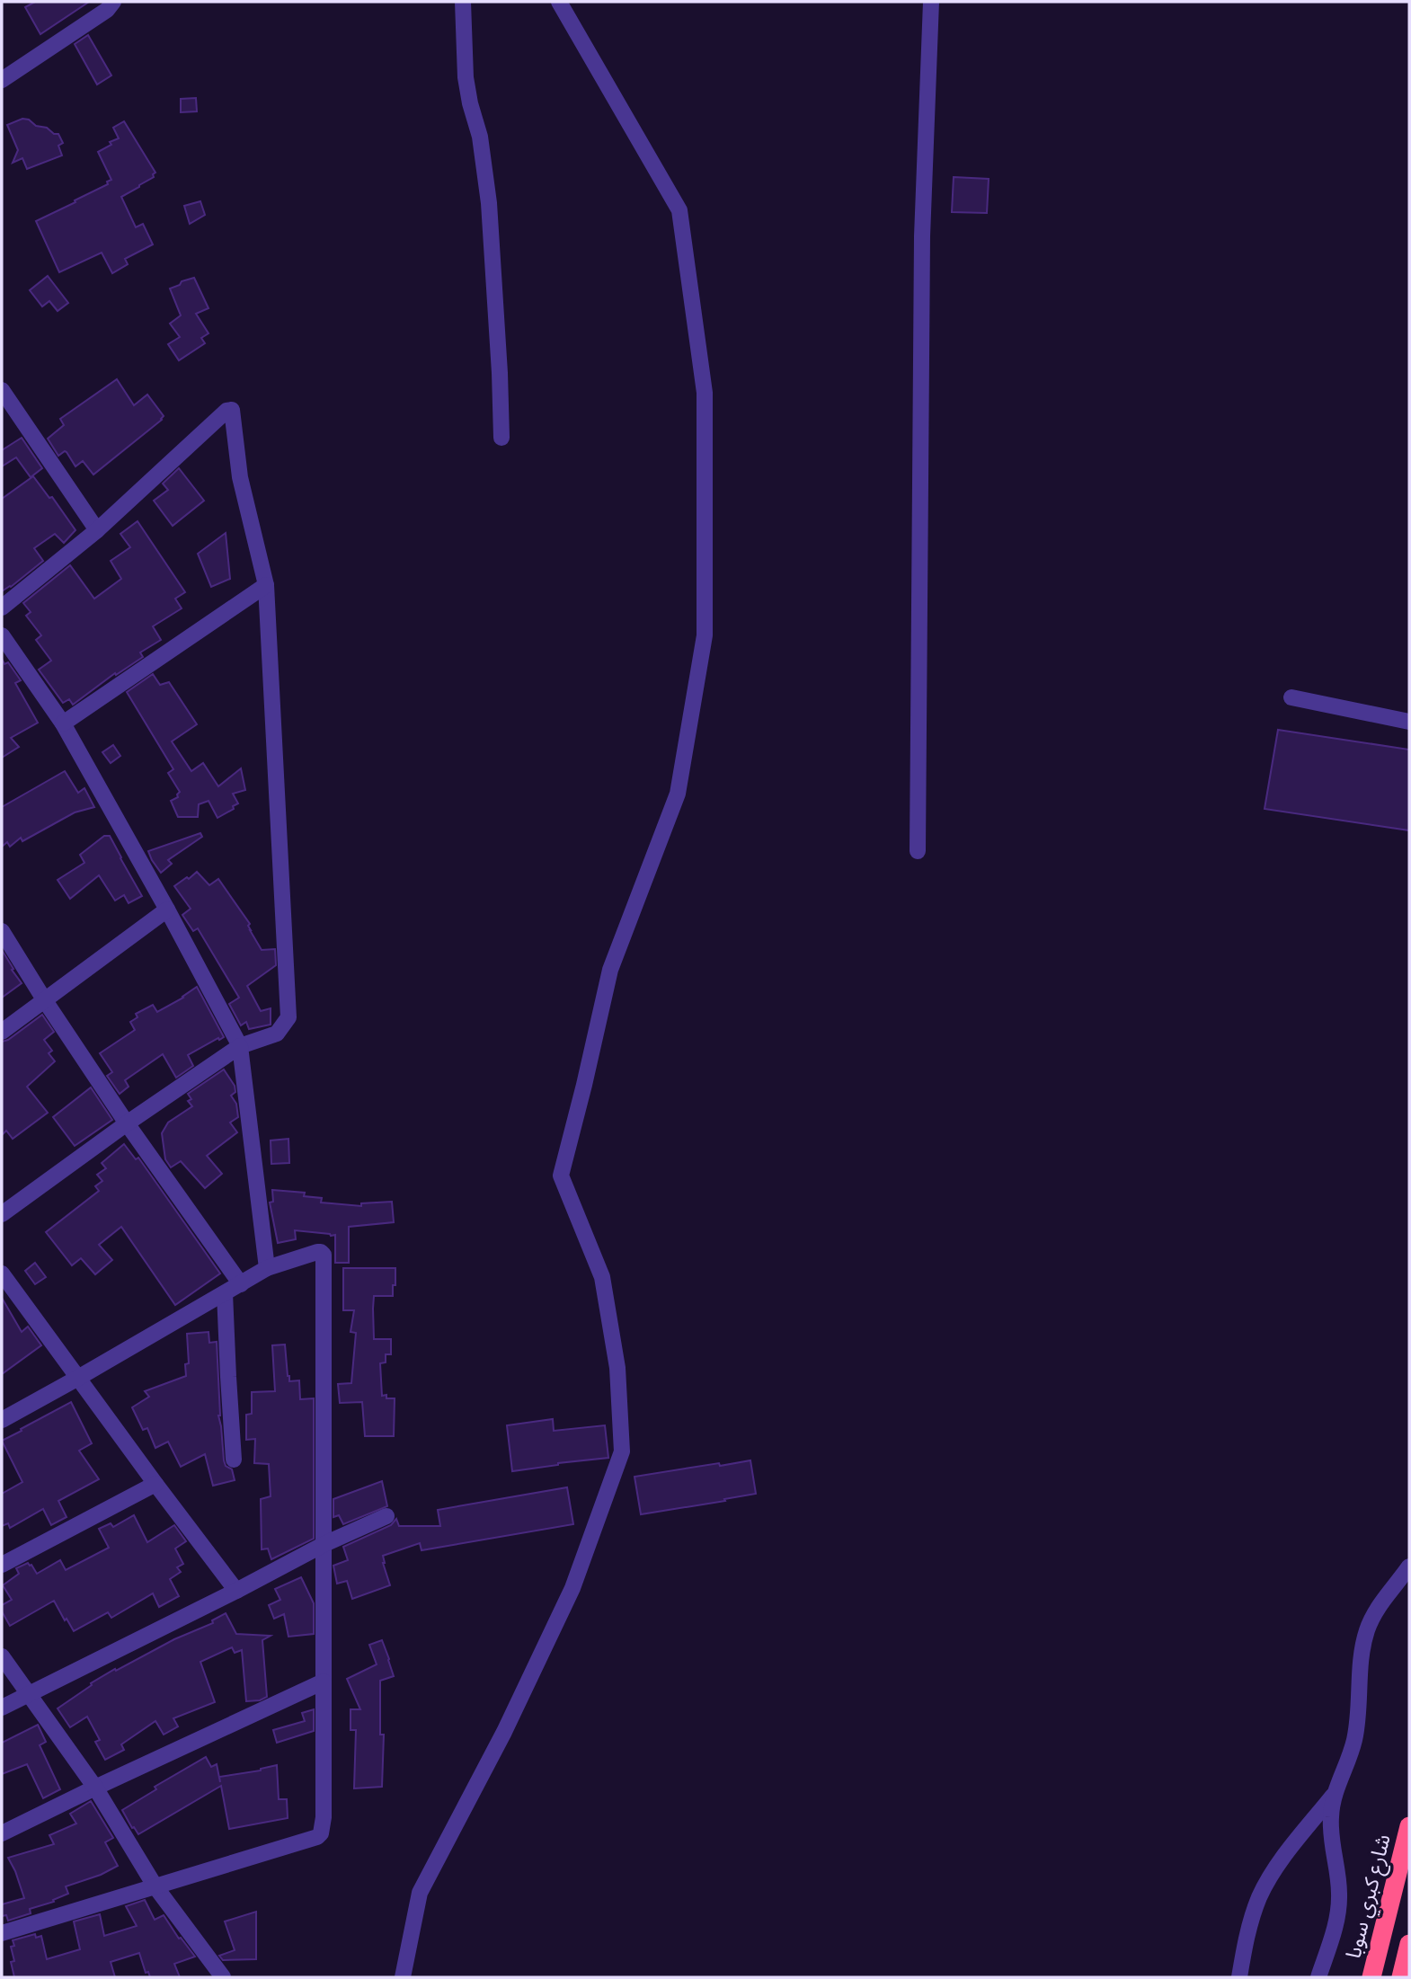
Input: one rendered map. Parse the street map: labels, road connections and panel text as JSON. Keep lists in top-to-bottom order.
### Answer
{
  "streets": {
    "highway": ["شارع كبري سوبا"]
  }
}
